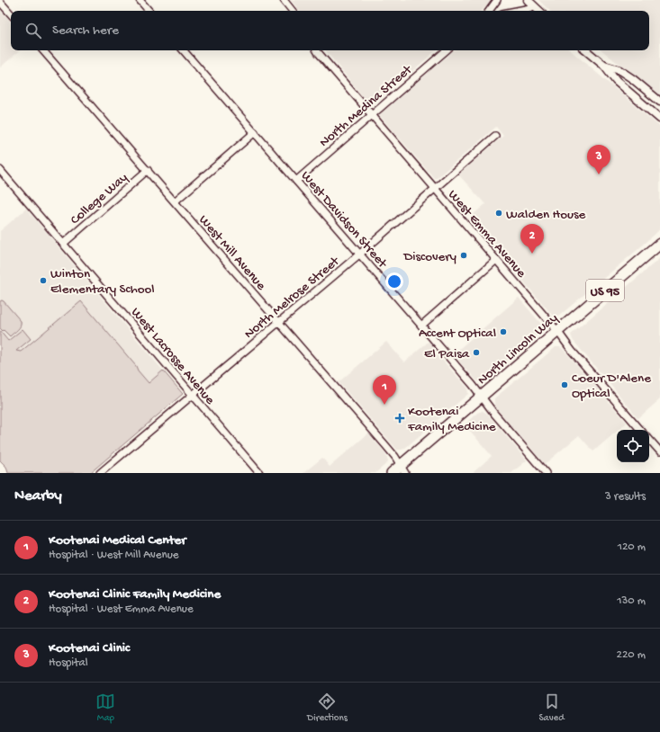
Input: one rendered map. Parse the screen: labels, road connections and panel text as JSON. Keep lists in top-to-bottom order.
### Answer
{
  "streets": {
    "highway": ["US 95", "North Lincoln Way"],
    "street": [
      "North Medina Street",
      "College Way",
      "West Davidson Street",
      "West Emma Avenue",
      "West Mill Avenue",
      "North Melrose Street",
      "West Lacrosse Avenue"
    ]
  },
  "crossings": [
    ["North Medina Street", "West Davidson Street"],
    ["North Medina Street", "West Emma Avenue"],
    ["College Way", "West Mill Avenue"],
    ["College Way", "West Lacrosse Avenue"],
    ["West Davidson Street", "North Melrose Street"],
    ["West Davidson Street", "North Lincoln Way"],
    ["West Emma Avenue", "North Melrose Street"],
    ["West Emma Avenue", "North Lincoln Way"],
    ["West Mill Avenue", "North Melrose Street"],
    ["West Mill Avenue", "North Lincoln Way"],
    ["North Melrose Street", "West Lacrosse Avenue"]
  ],
  "places": {
    "other": [
      "Walden House",
      "Discovery",
      "Winton Elementary School",
      "Accent Optical",
      "El Paisa",
      "Coeur D'Alene Optical"
    ],
    "health": ["Kootenai Family Medicine"]
  },
  "page": {
    "search": "Search here",
    "pins": ["3", "2", "1"],
    "heading": ["Nearby", "3 results"],
    "list": [
      {
        "mark": "1",
        "name": "Kootenai Medical Center",
        "note": "Hospital · West Mill Avenue",
        "value": "120 m"
      },
      {
        "mark": "2",
        "name": "Kootenai Clinic Family Medicine",
        "note": "Hospital · West Emma Avenue",
        "value": "130 m"
      },
      {
        "mark": "3",
        "name": "Kootenai Clinic",
        "note": "Hospital",
        "value": "220 m"
      }
    ],
    "nav": ["Map", "Directions", "Saved"]
  }
}
